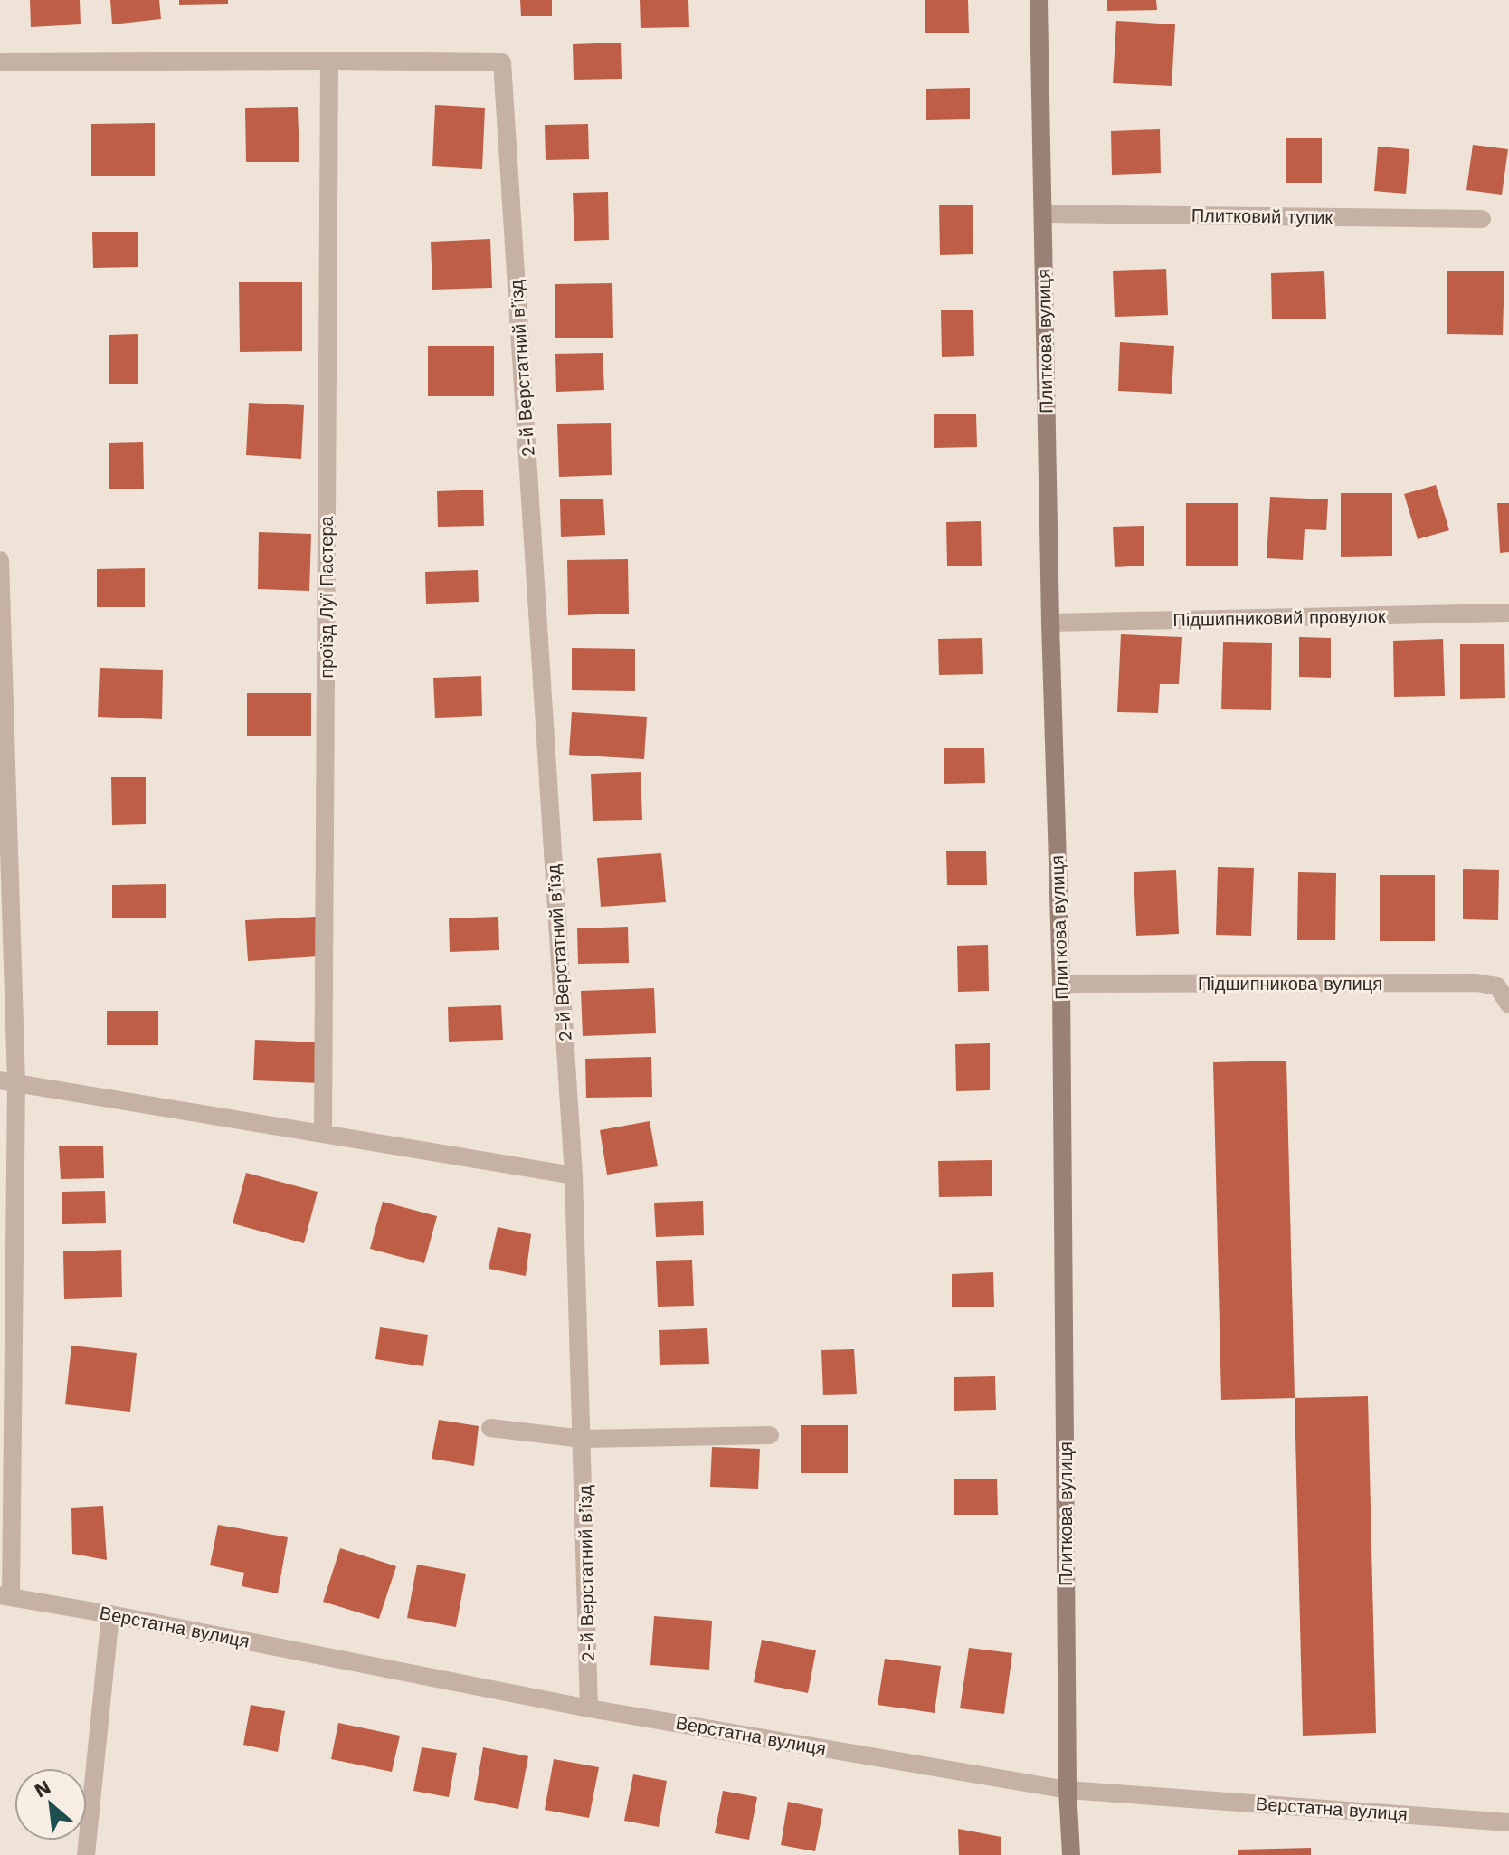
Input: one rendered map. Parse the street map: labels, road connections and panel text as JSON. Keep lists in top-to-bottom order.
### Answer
{
  "streets": {
    "street": [
      "Плитковий тупик",
      "Плиткова вулиця",
      "2-й Верстатний в’їзд",
      "проїзд Луї Пастера",
      "Підшипниковий провулок",
      "Підшипникова вулиця",
      "Верстатна вулиця"
    ]
  },
  "crossings": [
    ["Плитковий тупик", "Плиткова вулиця"],
    ["Плиткова вулиця", "Підшипниковий провулок"],
    ["Плиткова вулиця", "Підшипникова вулиця"],
    ["Плиткова вулиця", "Верстатна вулиця"],
    ["2-й Верстатний в’їзд", "проїзд Луї Пастера"],
    ["2-й Верстатний в’їзд", "Верстатна вулиця"]
  ],
  "north": "top left"
}
